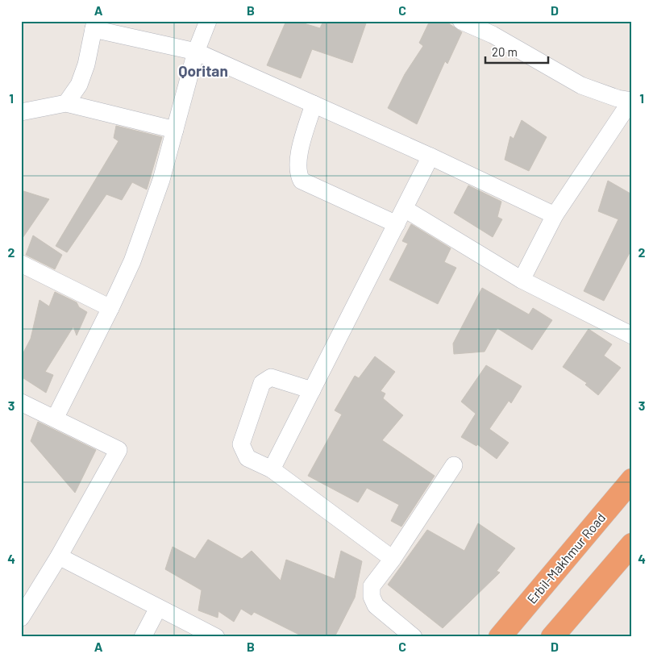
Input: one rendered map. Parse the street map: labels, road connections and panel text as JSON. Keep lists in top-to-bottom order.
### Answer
{
  "streets": {
    "highway": ["Erbil-Makhmur Road"]
  },
  "districts": ["Qoritan"],
  "scale_bar": "20 m",
  "grid": {
    "columns": [
      "A",
      "B",
      "C",
      "D"
    ],
    "rows": [
      "1",
      "2",
      "3",
      "4"
    ]
  }
}
